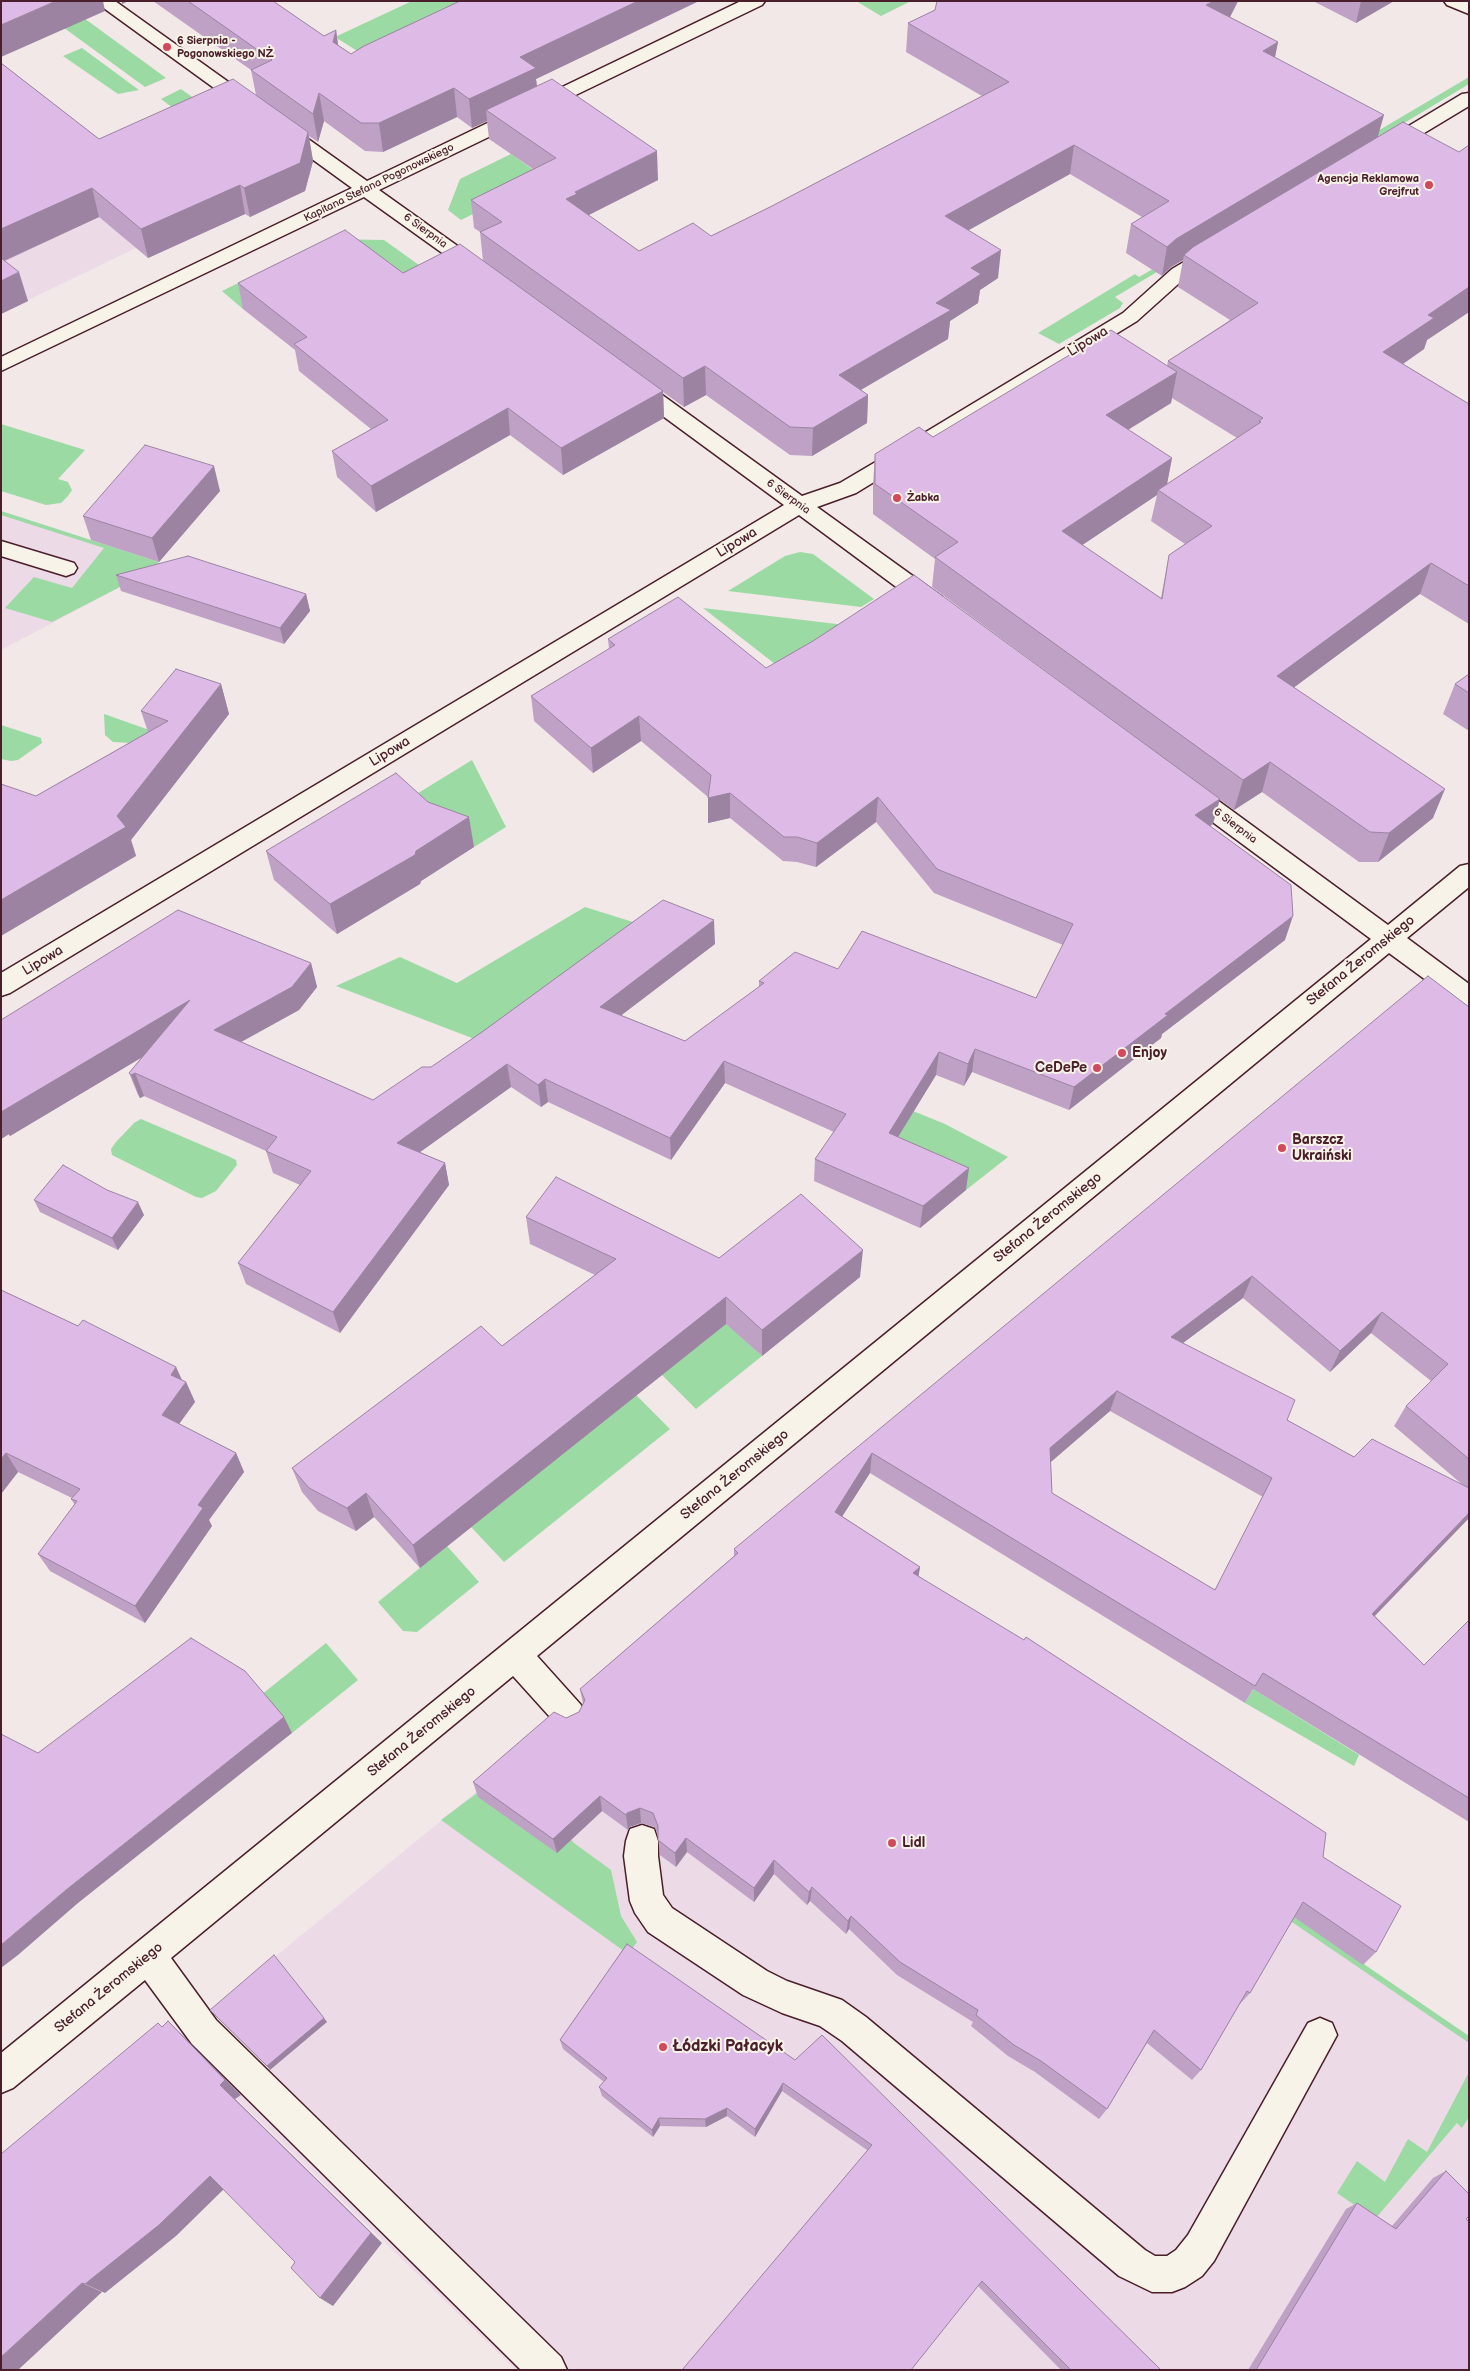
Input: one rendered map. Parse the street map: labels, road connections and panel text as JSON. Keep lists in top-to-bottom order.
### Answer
{
  "streets": {
    "street": [
      "Kapitana Stefana Pogonowskiego",
      "6 Sierpnia",
      "Lipowa",
      "Stefana Żeromskiego"
    ]
  },
  "crossings": [
    ["Kapitana Stefana Pogonowskiego", "6 Sierpnia"],
    ["6 Sierpnia", "Lipowa"],
    ["6 Sierpnia", "Stefana Żeromskiego"]
  ],
  "places": [
    "6 Sierpnia - Pogonowskiego NŻ",
    "Agencja Reklamowa Grejfrut",
    "Żabka",
    "Enjoy",
    "CeDePe",
    "Barszcz Ukraiński",
    "Lidl",
    "Łódzki Pałacyk"
  ]
}
